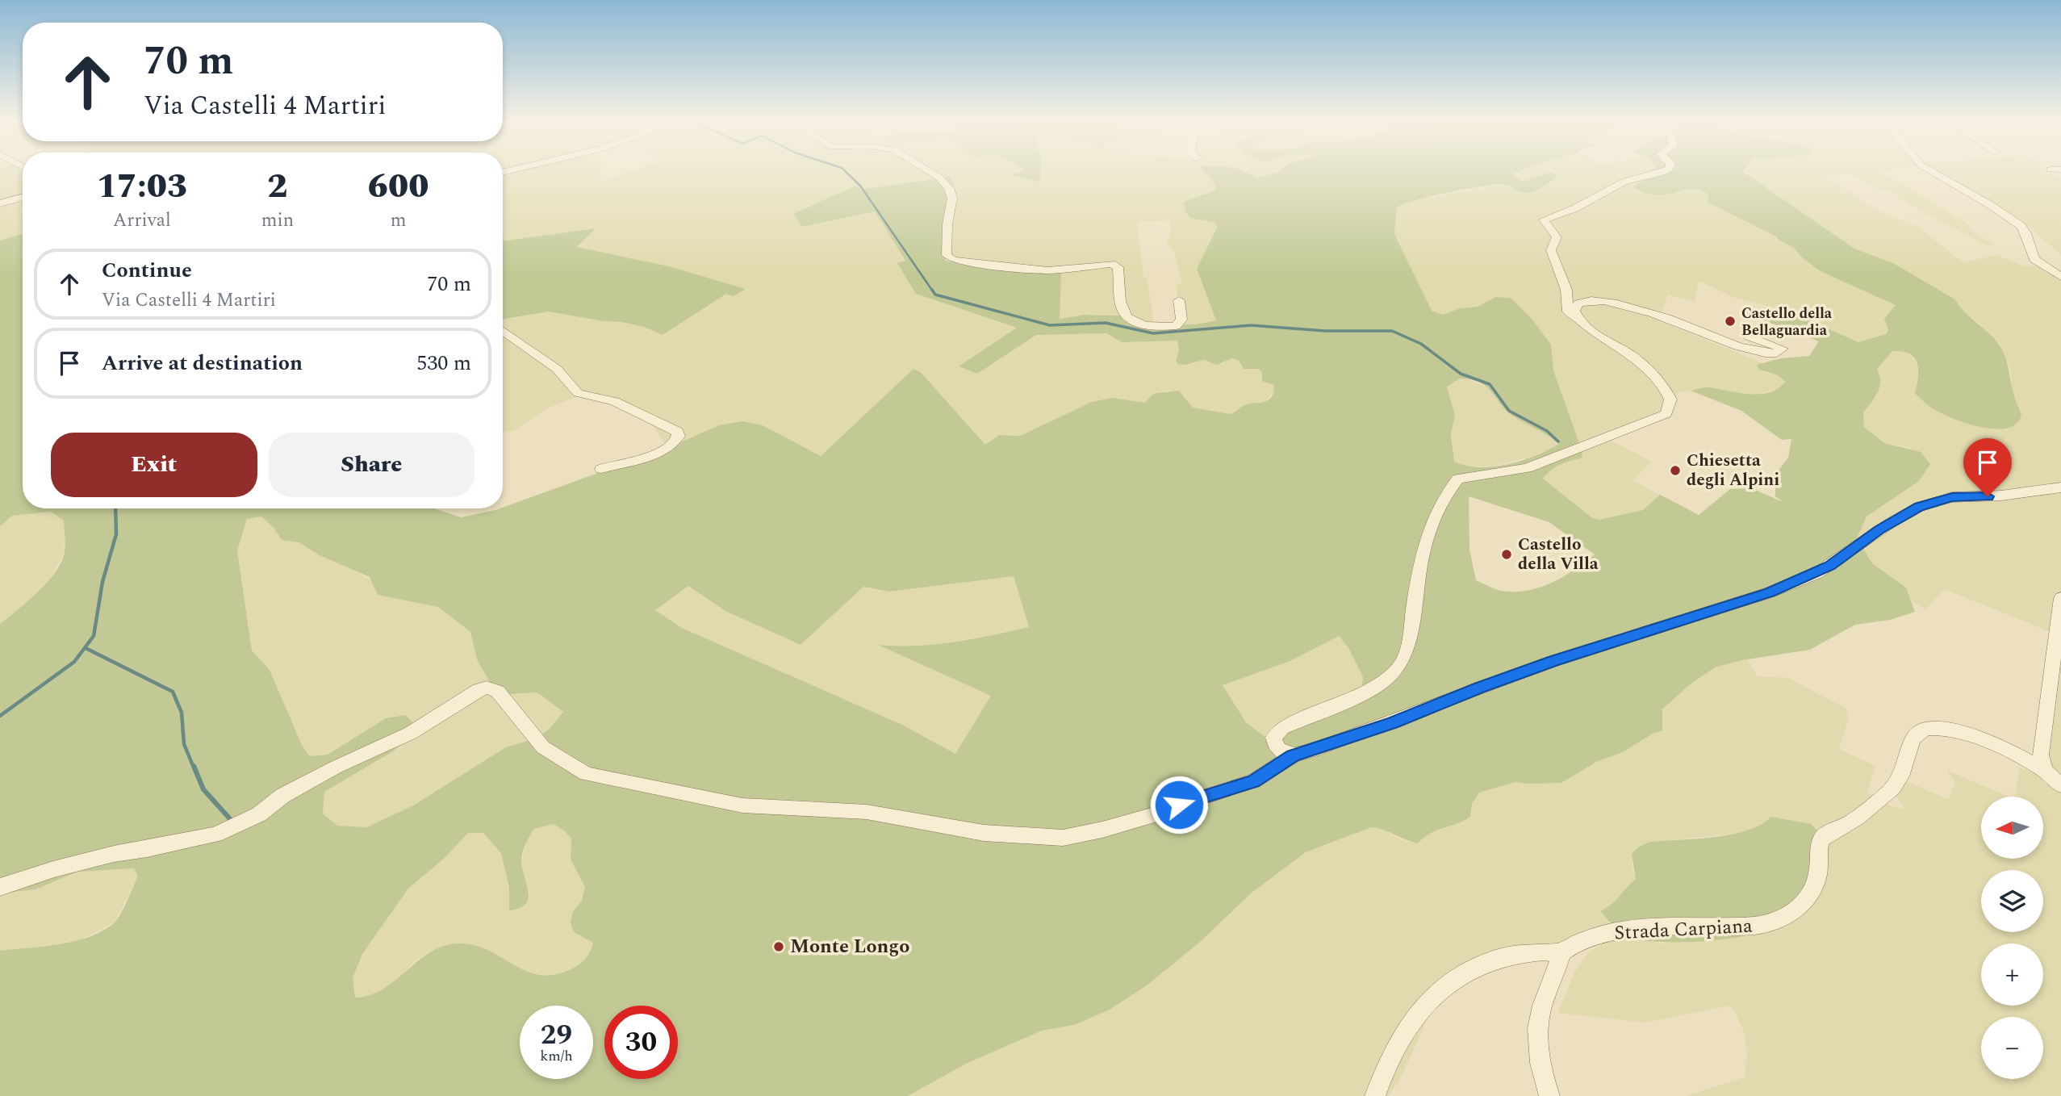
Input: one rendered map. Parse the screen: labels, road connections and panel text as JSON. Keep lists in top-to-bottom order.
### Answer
{
  "streets": {
    "street": ["Strada Carpiana"]
  },
  "places": [
    "Castello della Bellaguardia",
    "Chiesetta degli Alpini",
    "Castello della Villa",
    "Monte Longo"
  ],
  "north": "left",
  "page": {
    "turn": ["70 m", "Via Castelli 4 Martiri"],
    "eta": [
      "17:03",
      "Arrival",
      "2",
      "min",
      "600",
      "m"
    ],
    "list": [
      {
        "name": "Continue",
        "note": "Via Castelli 4 Martiri",
        "value": "70 m"
      },
      {
        "name": "Arrive at destination",
        "value": "530 m"
      }
    ],
    "buttons": ["Exit", "Share"],
    "map_buttons": ["+", "−"],
    "speed": "29 km/h",
    "limit": "30"
  }
}
